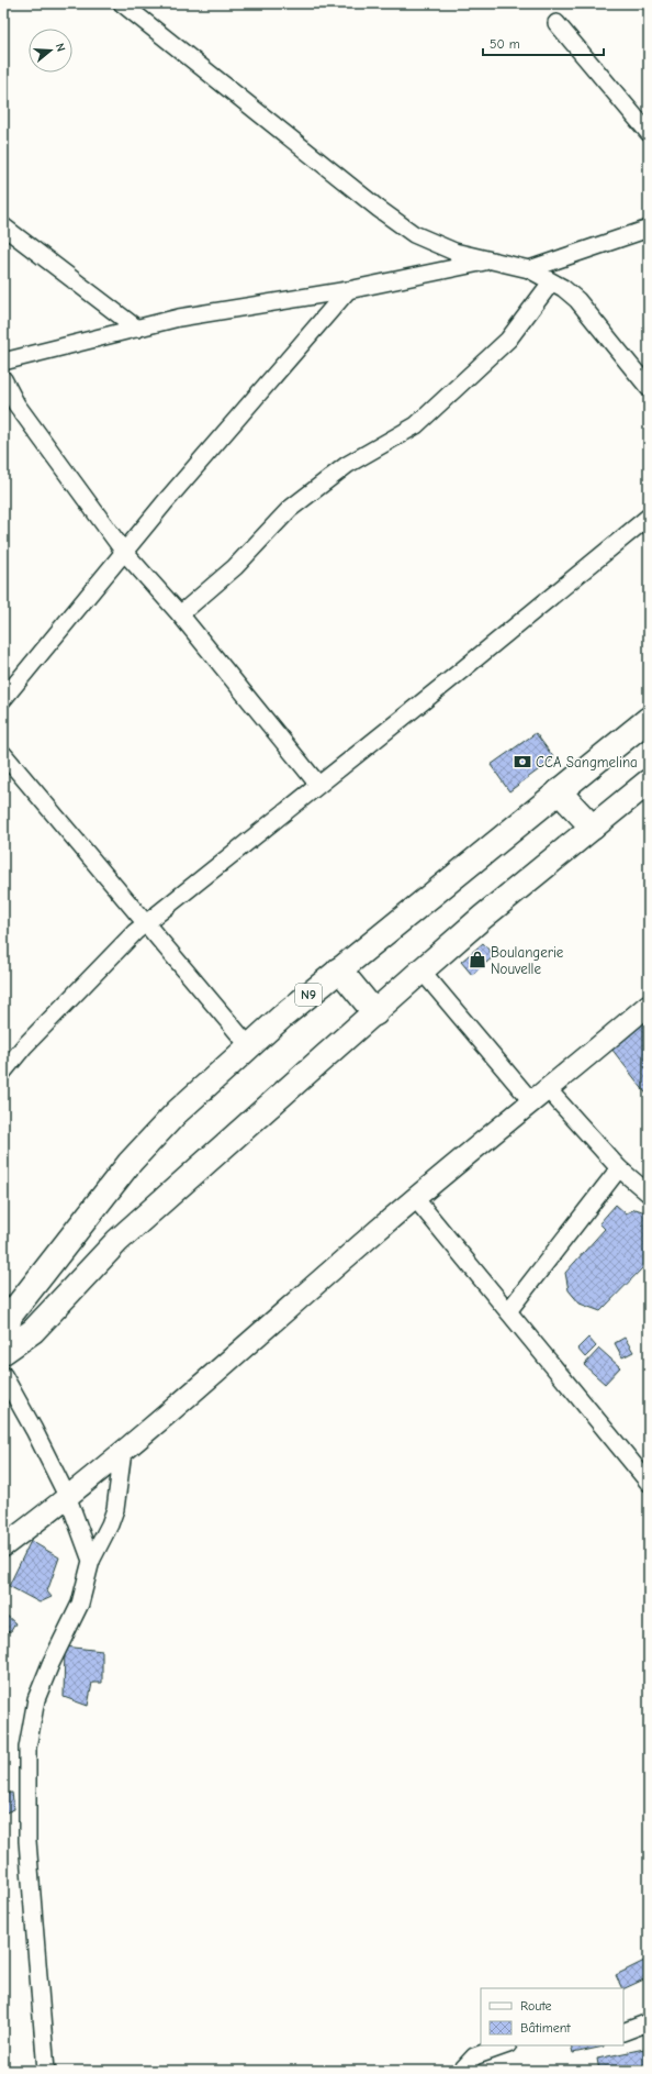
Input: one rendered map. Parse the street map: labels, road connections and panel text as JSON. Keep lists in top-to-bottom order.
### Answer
{
  "streets": {
    "highway": ["N9"]
  },
  "places": {
    "bank": ["CCA Sangmelina"],
    "shop": ["Boulangerie Nouvelle"]
  },
  "legend": ["Route", "Bâtiment"],
  "scale_bar": "50 m",
  "north": "right"
}
